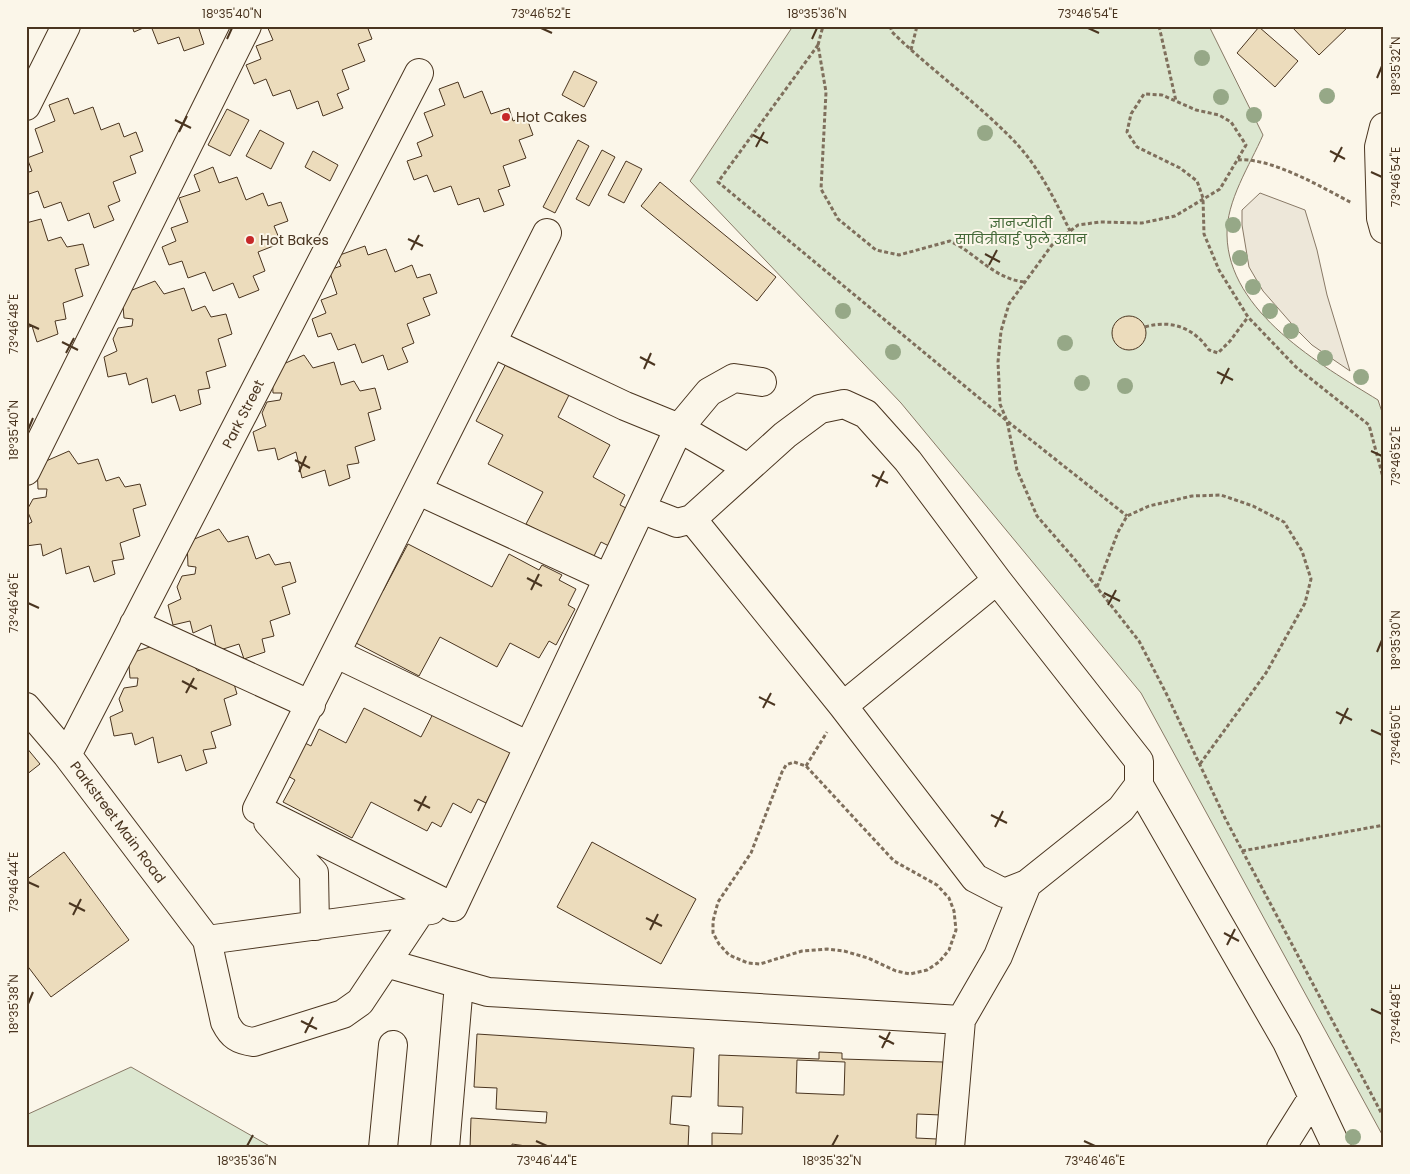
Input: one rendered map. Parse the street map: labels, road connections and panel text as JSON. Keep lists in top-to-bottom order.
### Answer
{
  "streets": {
    "main road": ["Park Street", "Parkstreet Main Road"]
  },
  "crossings": [
    ["Park Street", "Parkstreet Main Road"]
  ],
  "parks": ["ज्ञानज्योती सावित्रीबाई फुले उद्यान"],
  "places": ["Hot Cakes", "Hot Bakes"],
  "coordinates": [
    "18°35'40\"N",
    "73°46'52\"E",
    "18°35'36\"N",
    "73°46'54\"E",
    "18°35'32\"N",
    "73°46'48\"E",
    "73°46'46\"E",
    "18°35'30\"N",
    "73°46'50\"E",
    "73°46'44\"E",
    "18°35'38\"N"
  ]
}
